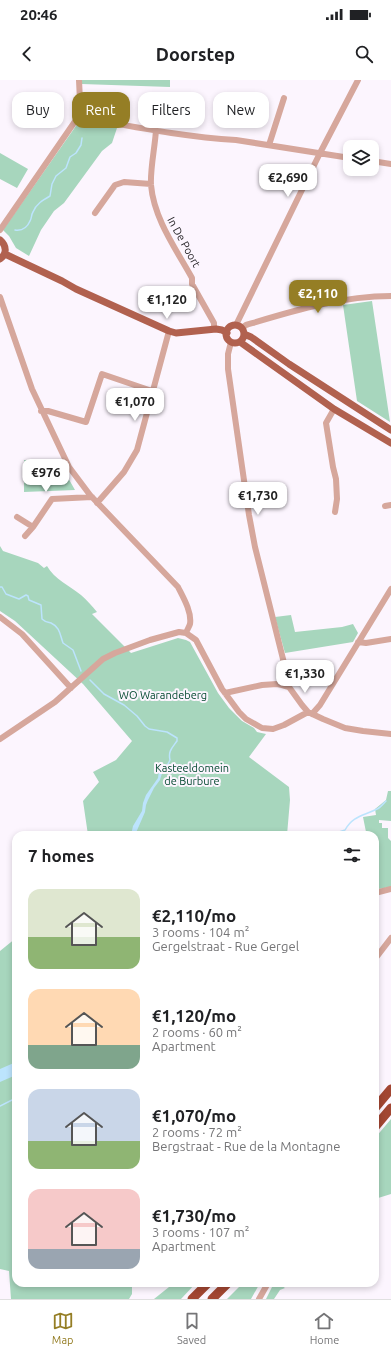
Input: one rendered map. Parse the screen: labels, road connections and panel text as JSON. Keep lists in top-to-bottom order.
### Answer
{
  "streets": {
    "street": ["In De Poort"]
  },
  "parks": ["WO Warandeberg", "Kasteeldomein de Burbure"],
  "page": {
    "status": "20:46",
    "header": "Doorstep",
    "chip": [
      "Buy",
      "Rent",
      "Filters",
      "New"
    ],
    "price": [
      "€2,690",
      "€2,110",
      "€1,120",
      "€1,070",
      "€976",
      "€1,730",
      "€1,330"
    ],
    "heading": "7 homes",
    "list": [
      {
        "name": "€2,110/mo",
        "note": "3 rooms · 104 m² · Gergelstraat - Rue Gergel"
      },
      {
        "name": "€1,120/mo",
        "note": "2 rooms · 60 m² · Apartment"
      },
      {
        "name": "€1,070/mo",
        "note": "2 rooms · 72 m² · Bergstraat - Rue de la Montagne"
      },
      {
        "name": "€1,730/mo",
        "note": "3 rooms · 107 m² · Apartment"
      }
    ],
    "tabs": ["Map", "Saved", "Home"]
  }
}
